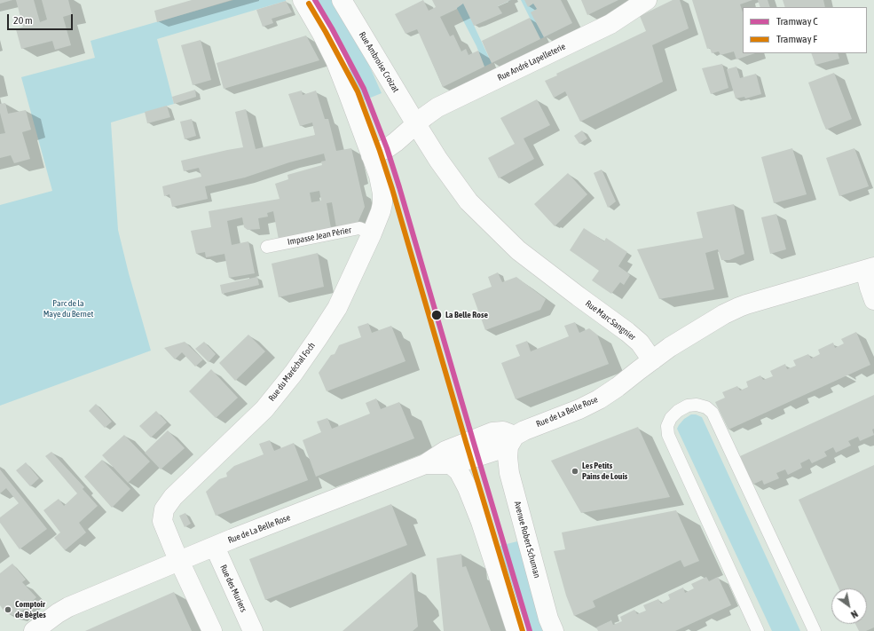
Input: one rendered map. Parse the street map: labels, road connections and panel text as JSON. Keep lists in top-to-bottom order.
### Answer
{
  "streets": {
    "street": [
      "Rue Ambroise Croizat",
      "Rue André Lapelleterie",
      "Rue Marc Sangnier",
      "Rue du Maréchal Foch",
      "Rue de La Belle Rose",
      "Avenue Robert Schuman",
      "Rue des Muriers"
    ],
    "lane": ["Impasse Jean Périer"]
  },
  "crossings": [
    ["Rue Ambroise Croizat", "Rue André Lapelleterie"],
    ["Rue Ambroise Croizat", "Rue Marc Sangnier"],
    ["Rue André Lapelleterie", "Rue Marc Sangnier"],
    ["Rue André Lapelleterie", "Rue du Maréchal Foch"],
    ["Impasse Jean Périer", "Rue du Maréchal Foch"],
    ["Rue Marc Sangnier", "Rue de La Belle Rose"],
    ["Rue du Maréchal Foch", "Rue de La Belle Rose"],
    ["Rue de La Belle Rose", "Avenue Robert Schuman"],
    ["Rue de La Belle Rose", "Rue des Muriers"]
  ],
  "parks": ["Parc de la Maye du Bernet"],
  "places": ["La Belle Rose", "Les Petits Pains de Louis", "Comptoir de Bègles"],
  "lines": ["tram line C", "tram line F"],
  "legend": ["Tramway C", "Tramway F"],
  "scale_bar": "20 m",
  "north": "bottom right"
}
